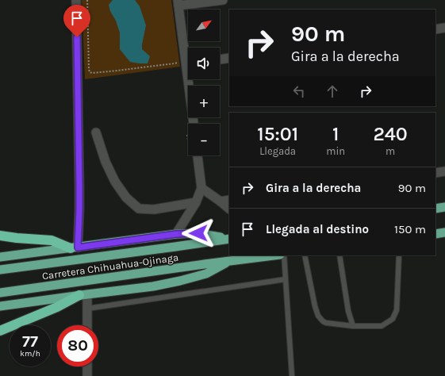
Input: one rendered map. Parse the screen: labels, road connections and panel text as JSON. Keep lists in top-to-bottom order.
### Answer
{
  "streets": {
    "highway": ["Carretera Chihuahua-Ojinaga"]
  },
  "north": "top right",
  "page": {
    "map_buttons": ["+", "−"],
    "turn": ["90 m", "Gira a la derecha"],
    "eta": [
      "15:01",
      "Llegada",
      "1",
      "min",
      "240",
      "m"
    ],
    "list": [
      {
        "name": "Gira a la derecha",
        "value": "90 m"
      },
      {
        "name": "Llegada al destino",
        "value": "150 m"
      }
    ],
    "speed": "77 km/h",
    "limit": "80"
  }
}
